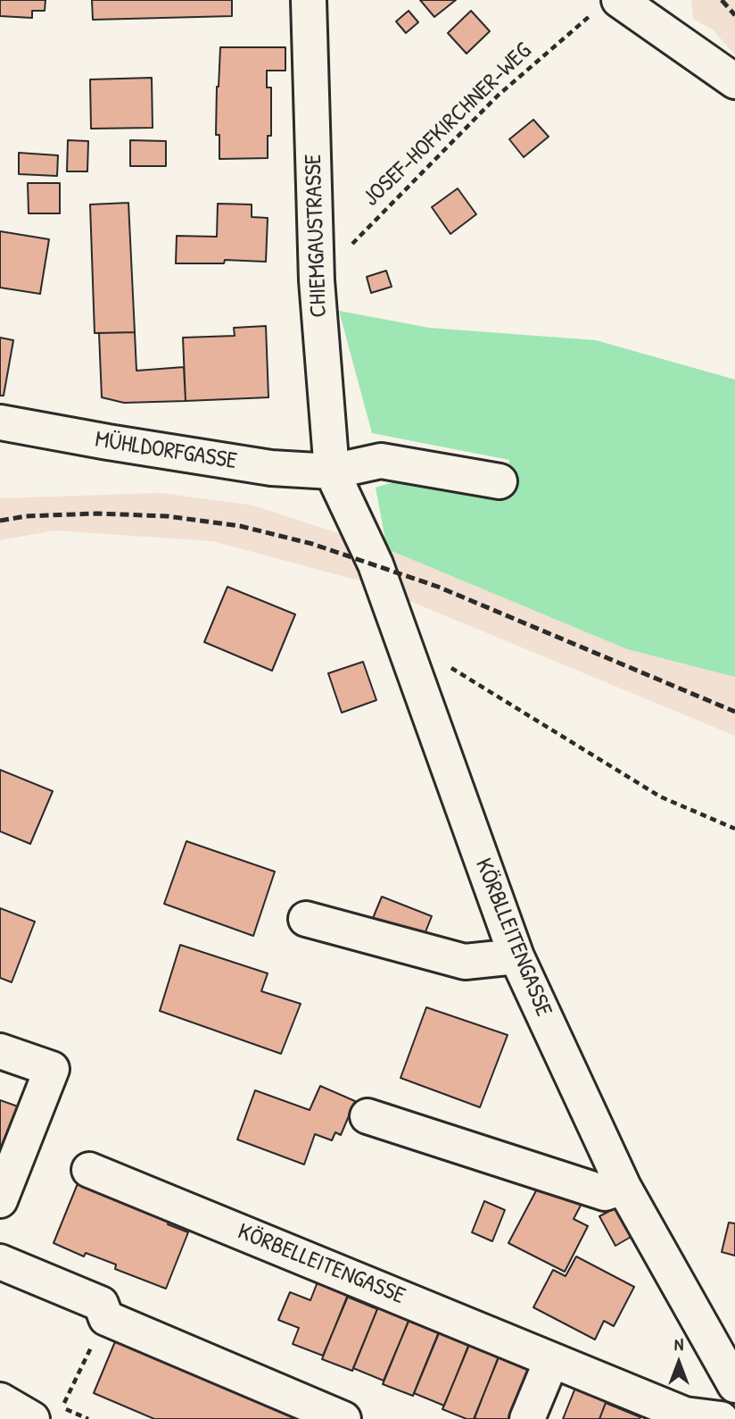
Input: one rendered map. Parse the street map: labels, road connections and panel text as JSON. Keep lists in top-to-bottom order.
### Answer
{
  "streets": {
    "street": [
      "CHIEMGAUSTRASSE",
      "MÜHLDORFGASSE",
      "KÖRBLLEITENGASSE",
      "KÖRBELLEITENGASSE"
    ],
    "path": ["JOSEF-HOFKIRCHNER-WEG"]
  },
  "crossings": [
    ["JOSEF-HOFKIRCHNER-WEG", "CHIEMGAUSTRASSE"],
    ["CHIEMGAUSTRASSE", "MÜHLDORFGASSE"],
    ["CHIEMGAUSTRASSE", "KÖRBLLEITENGASSE"],
    ["MÜHLDORFGASSE", "KÖRBLLEITENGASSE"]
  ],
  "north": "top"
}
